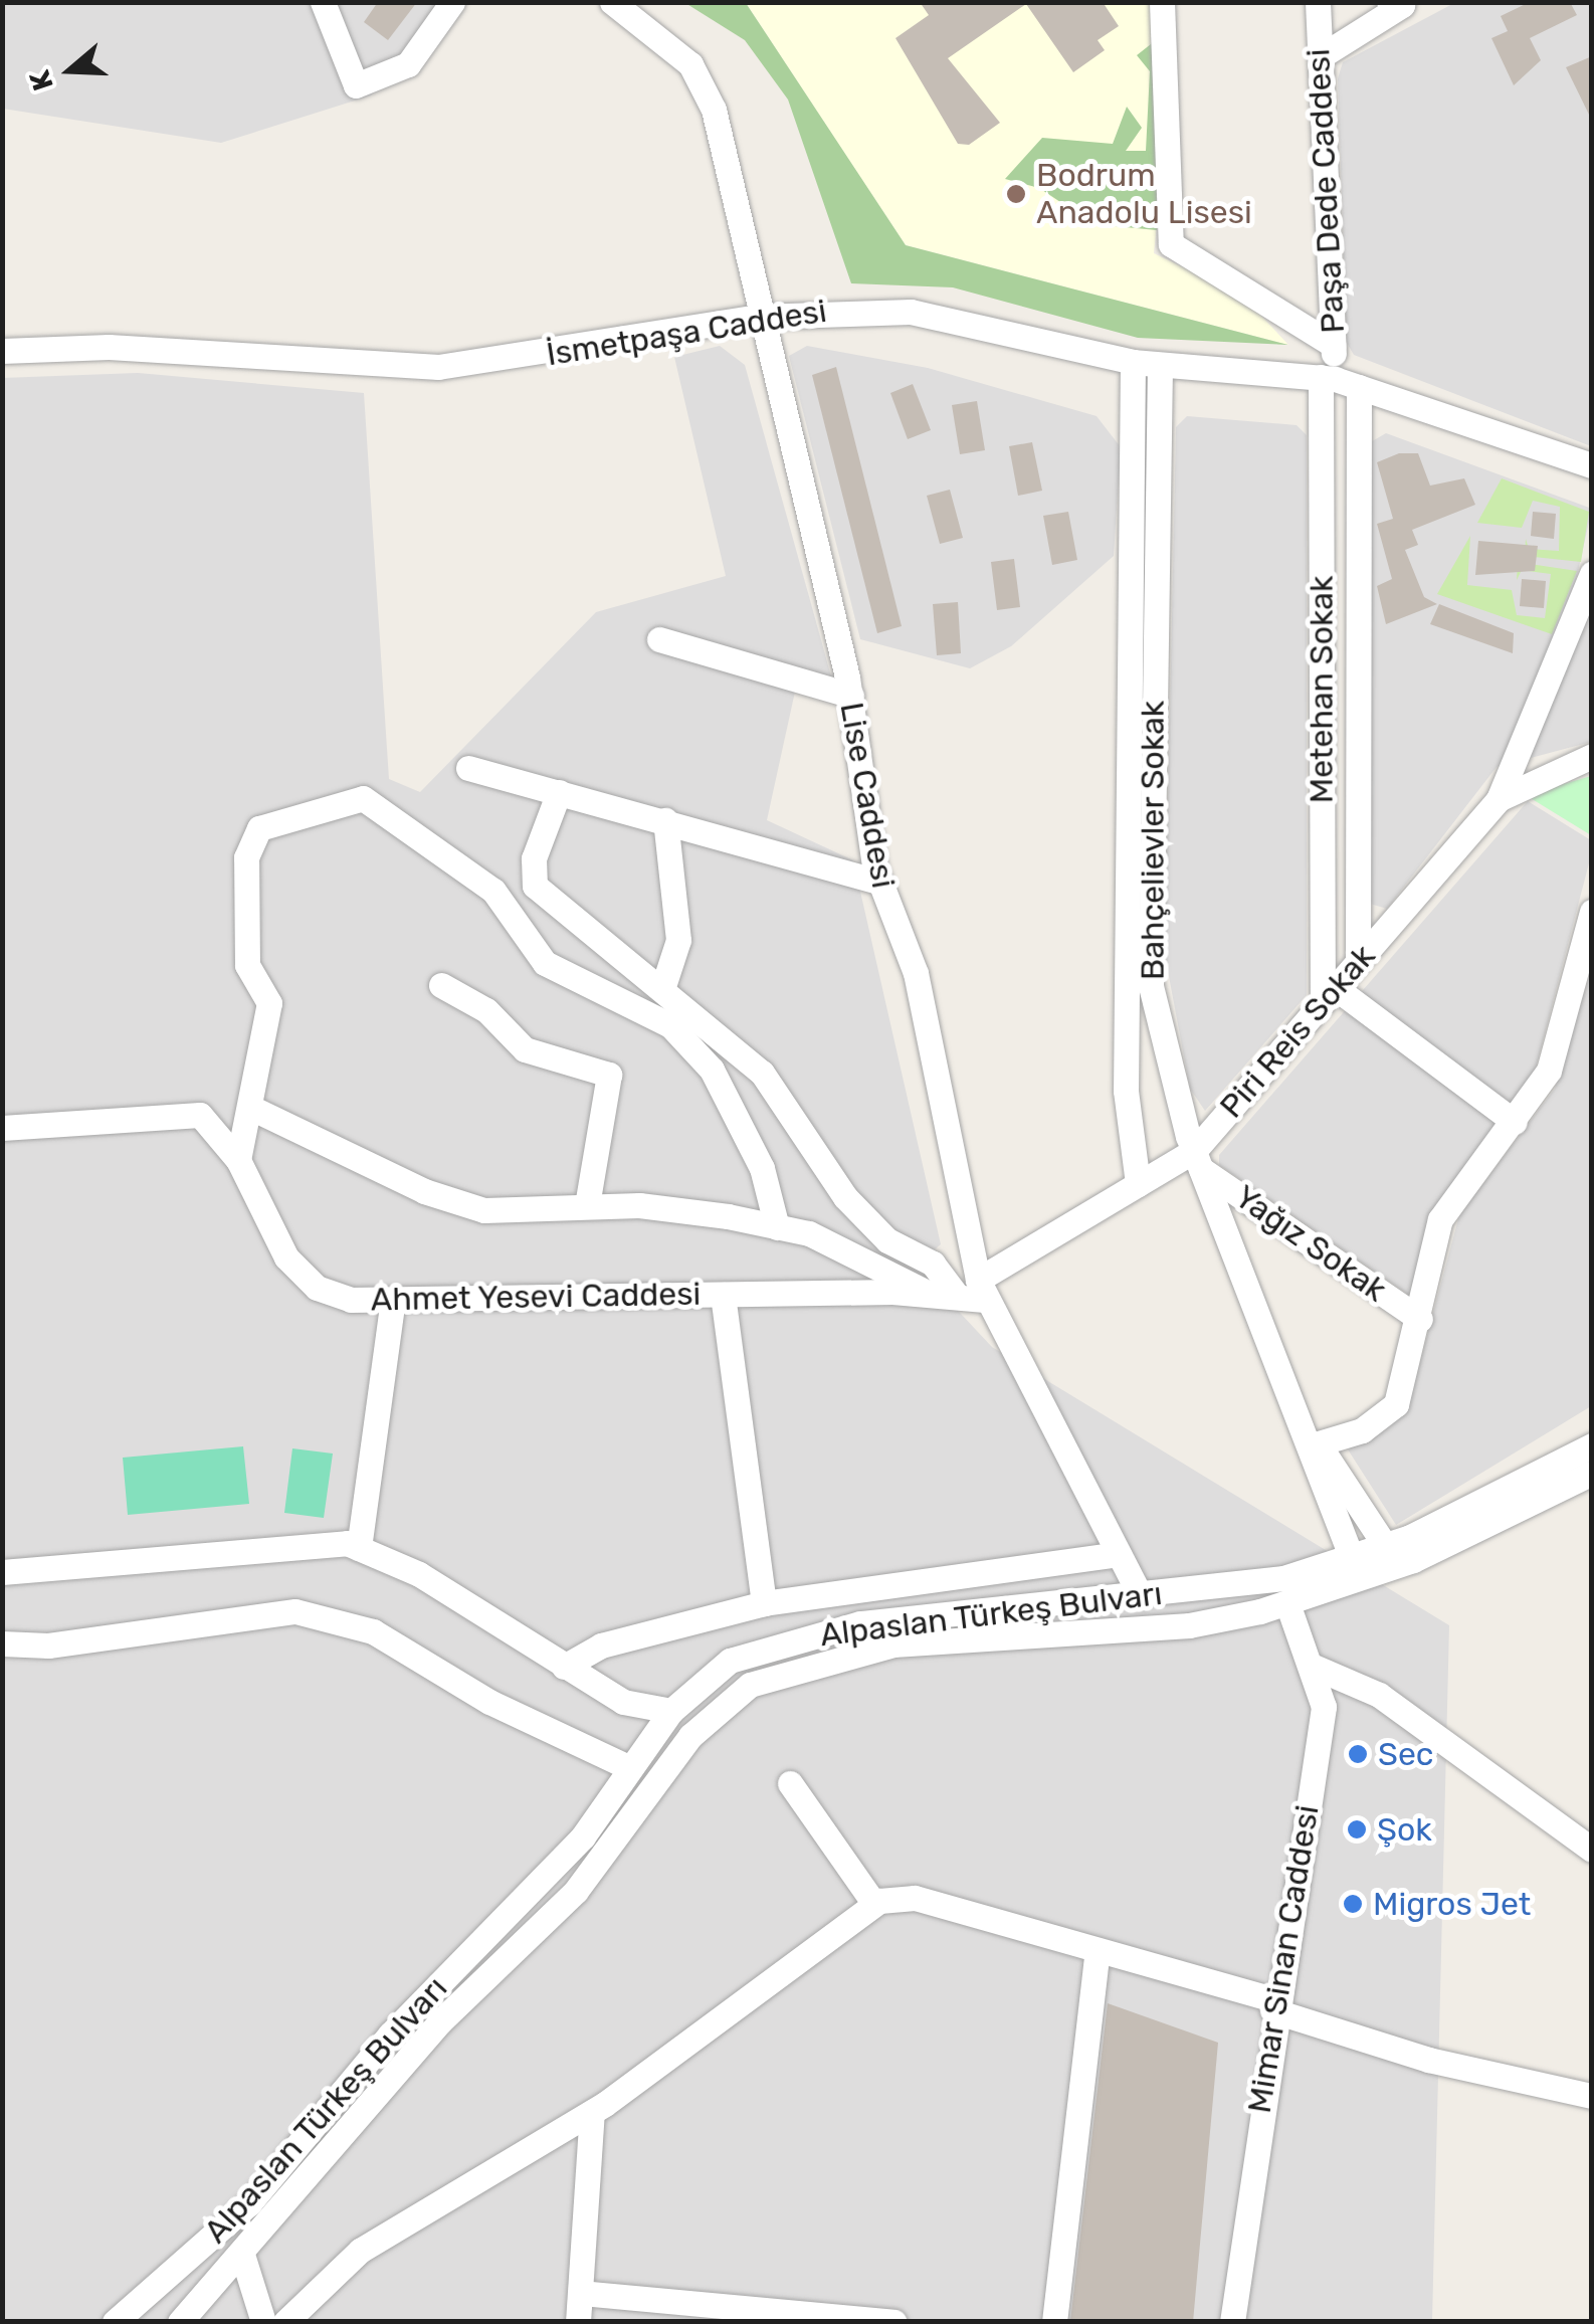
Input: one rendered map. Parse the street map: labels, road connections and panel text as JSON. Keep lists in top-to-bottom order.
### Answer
{
  "streets": {
    "street": [
      "Paşa Dede Caddesi",
      "İsmetpaşa Caddesi",
      "Metehan Sokak",
      "Lise Caddesi",
      "Bahçelievler Sokak",
      "Piri Reis Sokak",
      "Yağız Sokak",
      "Ahmet Yesevi Caddesi",
      "Alpaslan Türkeş Bulvarı",
      "Mimar Sinan Caddesi"
    ]
  },
  "crossings": [
    ["Paşa Dede Caddesi", "İsmetpaşa Caddesi"],
    ["Paşa Dede Caddesi", "Metehan Sokak"],
    ["İsmetpaşa Caddesi", "Metehan Sokak"],
    ["İsmetpaşa Caddesi", "Lise Caddesi"],
    ["İsmetpaşa Caddesi", "Bahçelievler Sokak"],
    ["Metehan Sokak", "Piri Reis Sokak"],
    ["Lise Caddesi", "Piri Reis Sokak"],
    ["Lise Caddesi", "Ahmet Yesevi Caddesi"],
    ["Lise Caddesi", "Alpaslan Türkeş Bulvarı"],
    ["Bahçelievler Sokak", "Piri Reis Sokak"],
    ["Bahçelievler Sokak", "Yağız Sokak"],
    ["Piri Reis Sokak", "Yağız Sokak"],
    ["Piri Reis Sokak", "Ahmet Yesevi Caddesi"],
    ["Alpaslan Türkeş Bulvarı", "Mimar Sinan Caddesi"]
  ],
  "places": [
    "Bodrum Anadolu Lisesi",
    "Sec",
    "Şok",
    "Migros Jet"
  ],
  "north": "left"
}
